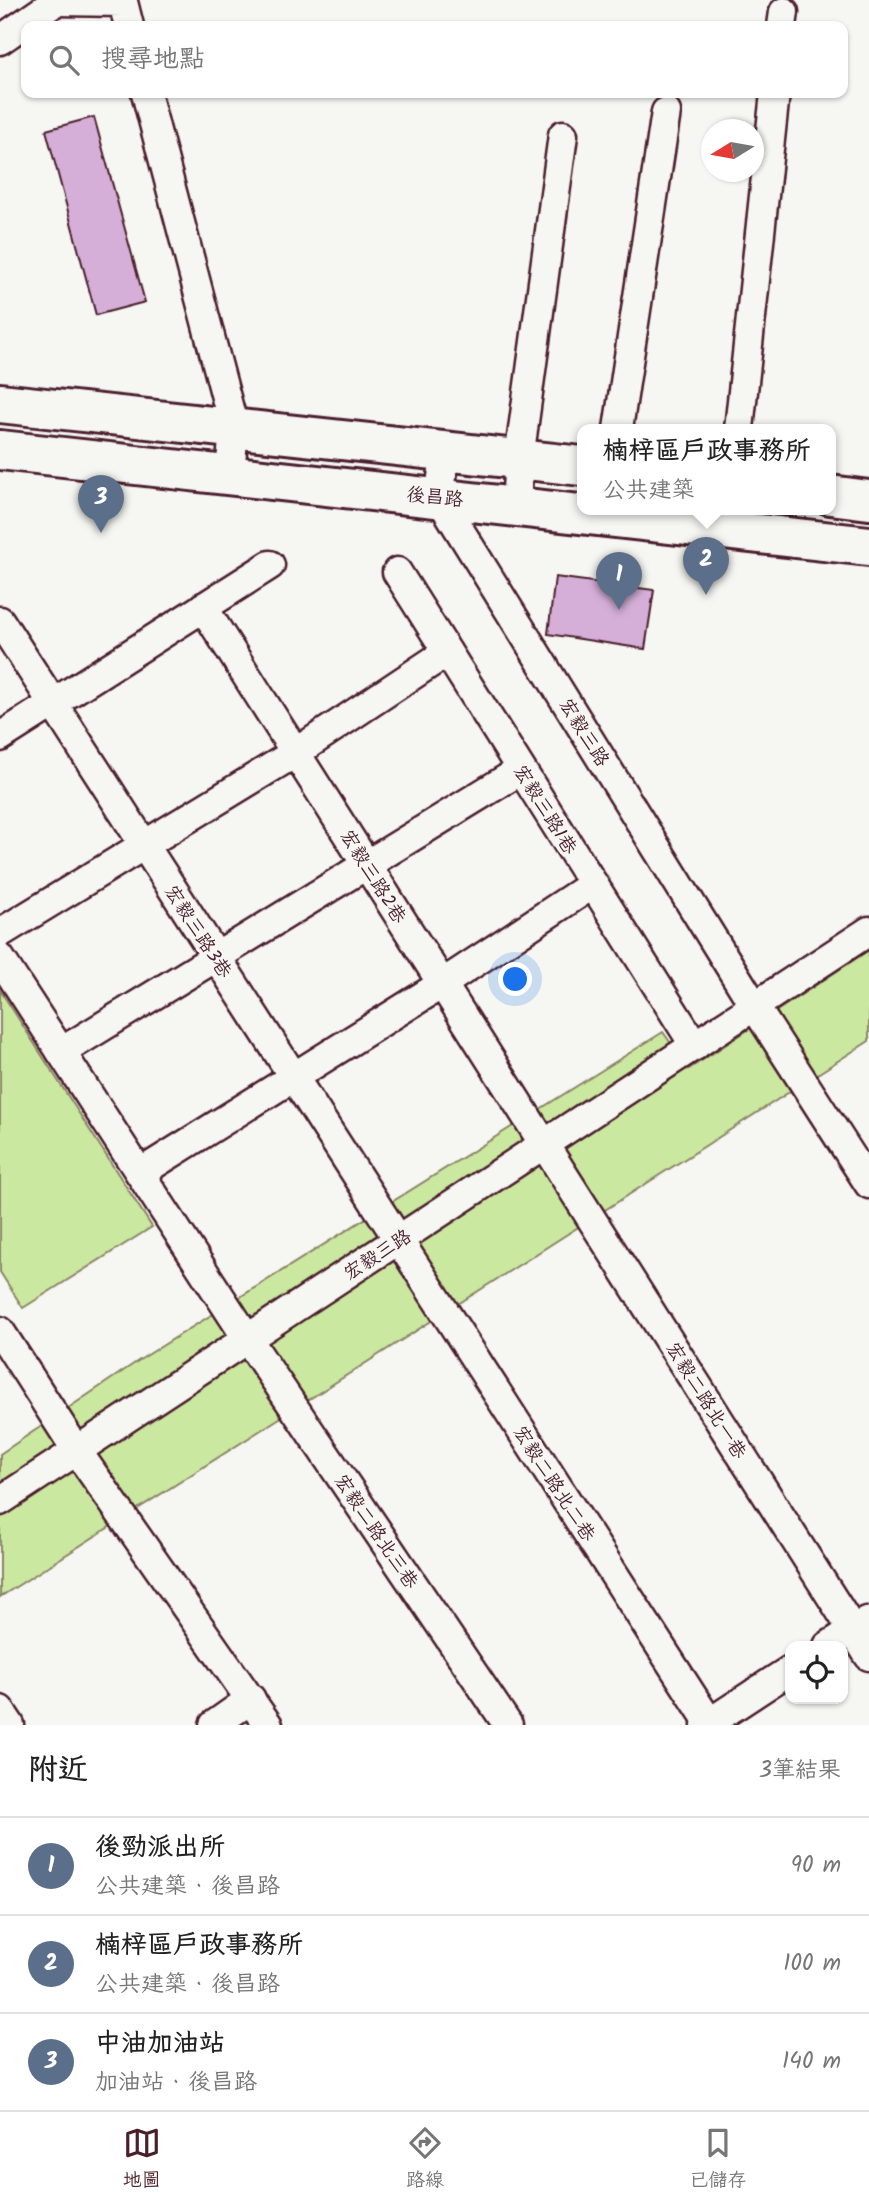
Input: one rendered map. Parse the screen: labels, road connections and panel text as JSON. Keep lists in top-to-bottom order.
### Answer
{
  "streets": {
    "street": [
      "後昌路",
      "宏毅三路",
      "宏毅三路1巷",
      "宏毅三路2巷",
      "宏毅三路3巷",
      "宏毅二路北一巷",
      "宏毅二路北二巷",
      "宏毅二路北三巷"
    ]
  },
  "crossings": [
    ["後昌路", "宏毅三路"],
    ["宏毅三路", "宏毅三路1巷"],
    ["宏毅三路", "宏毅三路2巷"],
    ["宏毅三路", "宏毅三路3巷"],
    ["宏毅三路", "宏毅二路北一巷"],
    ["宏毅三路", "宏毅二路北二巷"],
    ["宏毅三路", "宏毅二路北三巷"],
    ["宏毅三路2巷", "宏毅二路北一巷"],
    ["宏毅三路3巷", "宏毅二路北二巷"]
  ],
  "north": "left",
  "page": {
    "search": "搜尋地點",
    "popup": ["楠梓區戶政事務所", "公共建築"],
    "pins": ["3", "2", "1"],
    "heading": ["附近", "3筆結果"],
    "list": [
      {
        "mark": "1",
        "name": "後勁派出所",
        "note": "公共建築 · 後昌路",
        "value": "90 m"
      },
      {
        "mark": "2",
        "name": "楠梓區戶政事務所",
        "note": "公共建築 · 後昌路",
        "value": "100 m"
      },
      {
        "mark": "3",
        "name": "中油加油站",
        "note": "加油站 · 後昌路",
        "value": "140 m"
      }
    ],
    "nav": ["地圖", "路線", "已儲存"]
  }
}
